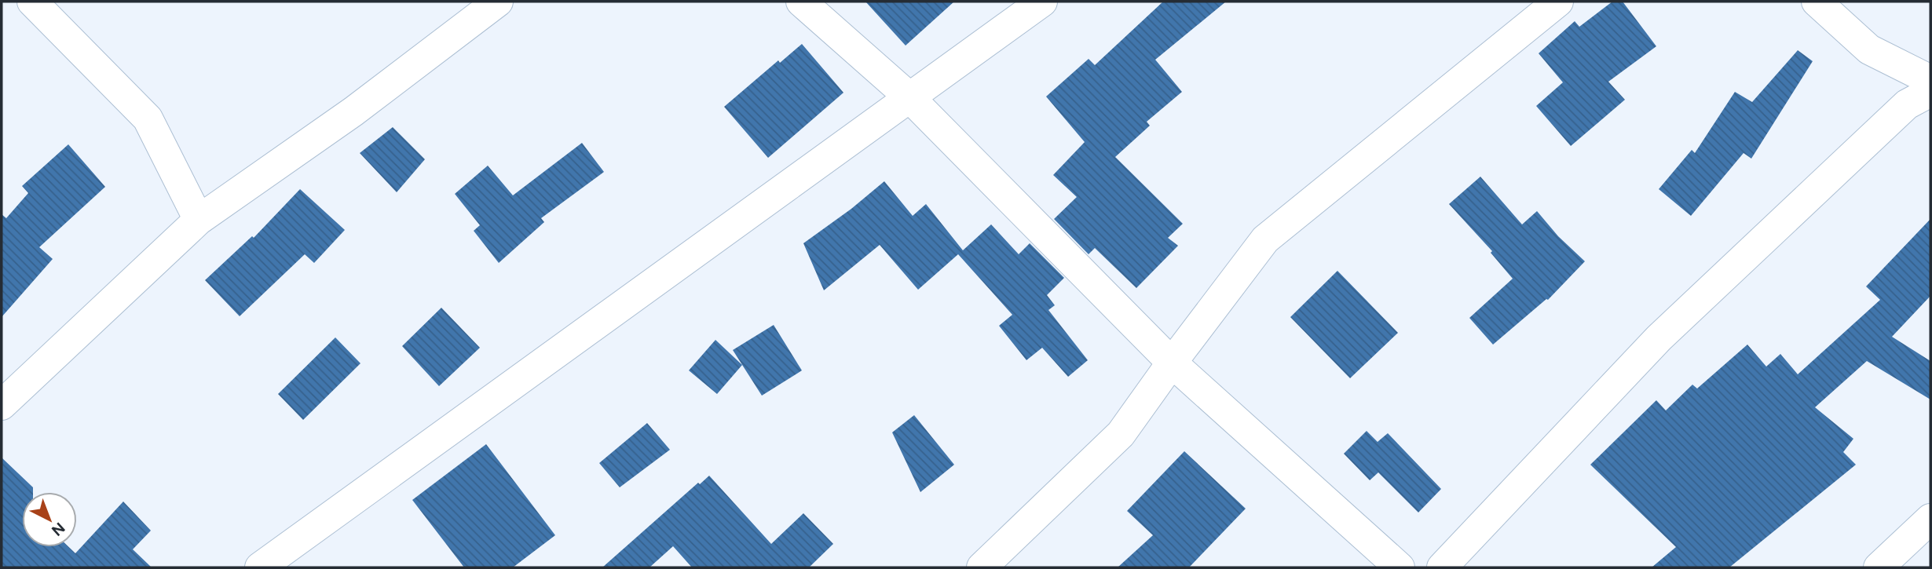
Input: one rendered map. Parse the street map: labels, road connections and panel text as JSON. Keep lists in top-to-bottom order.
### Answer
{
  "north": "bottom right"
}
